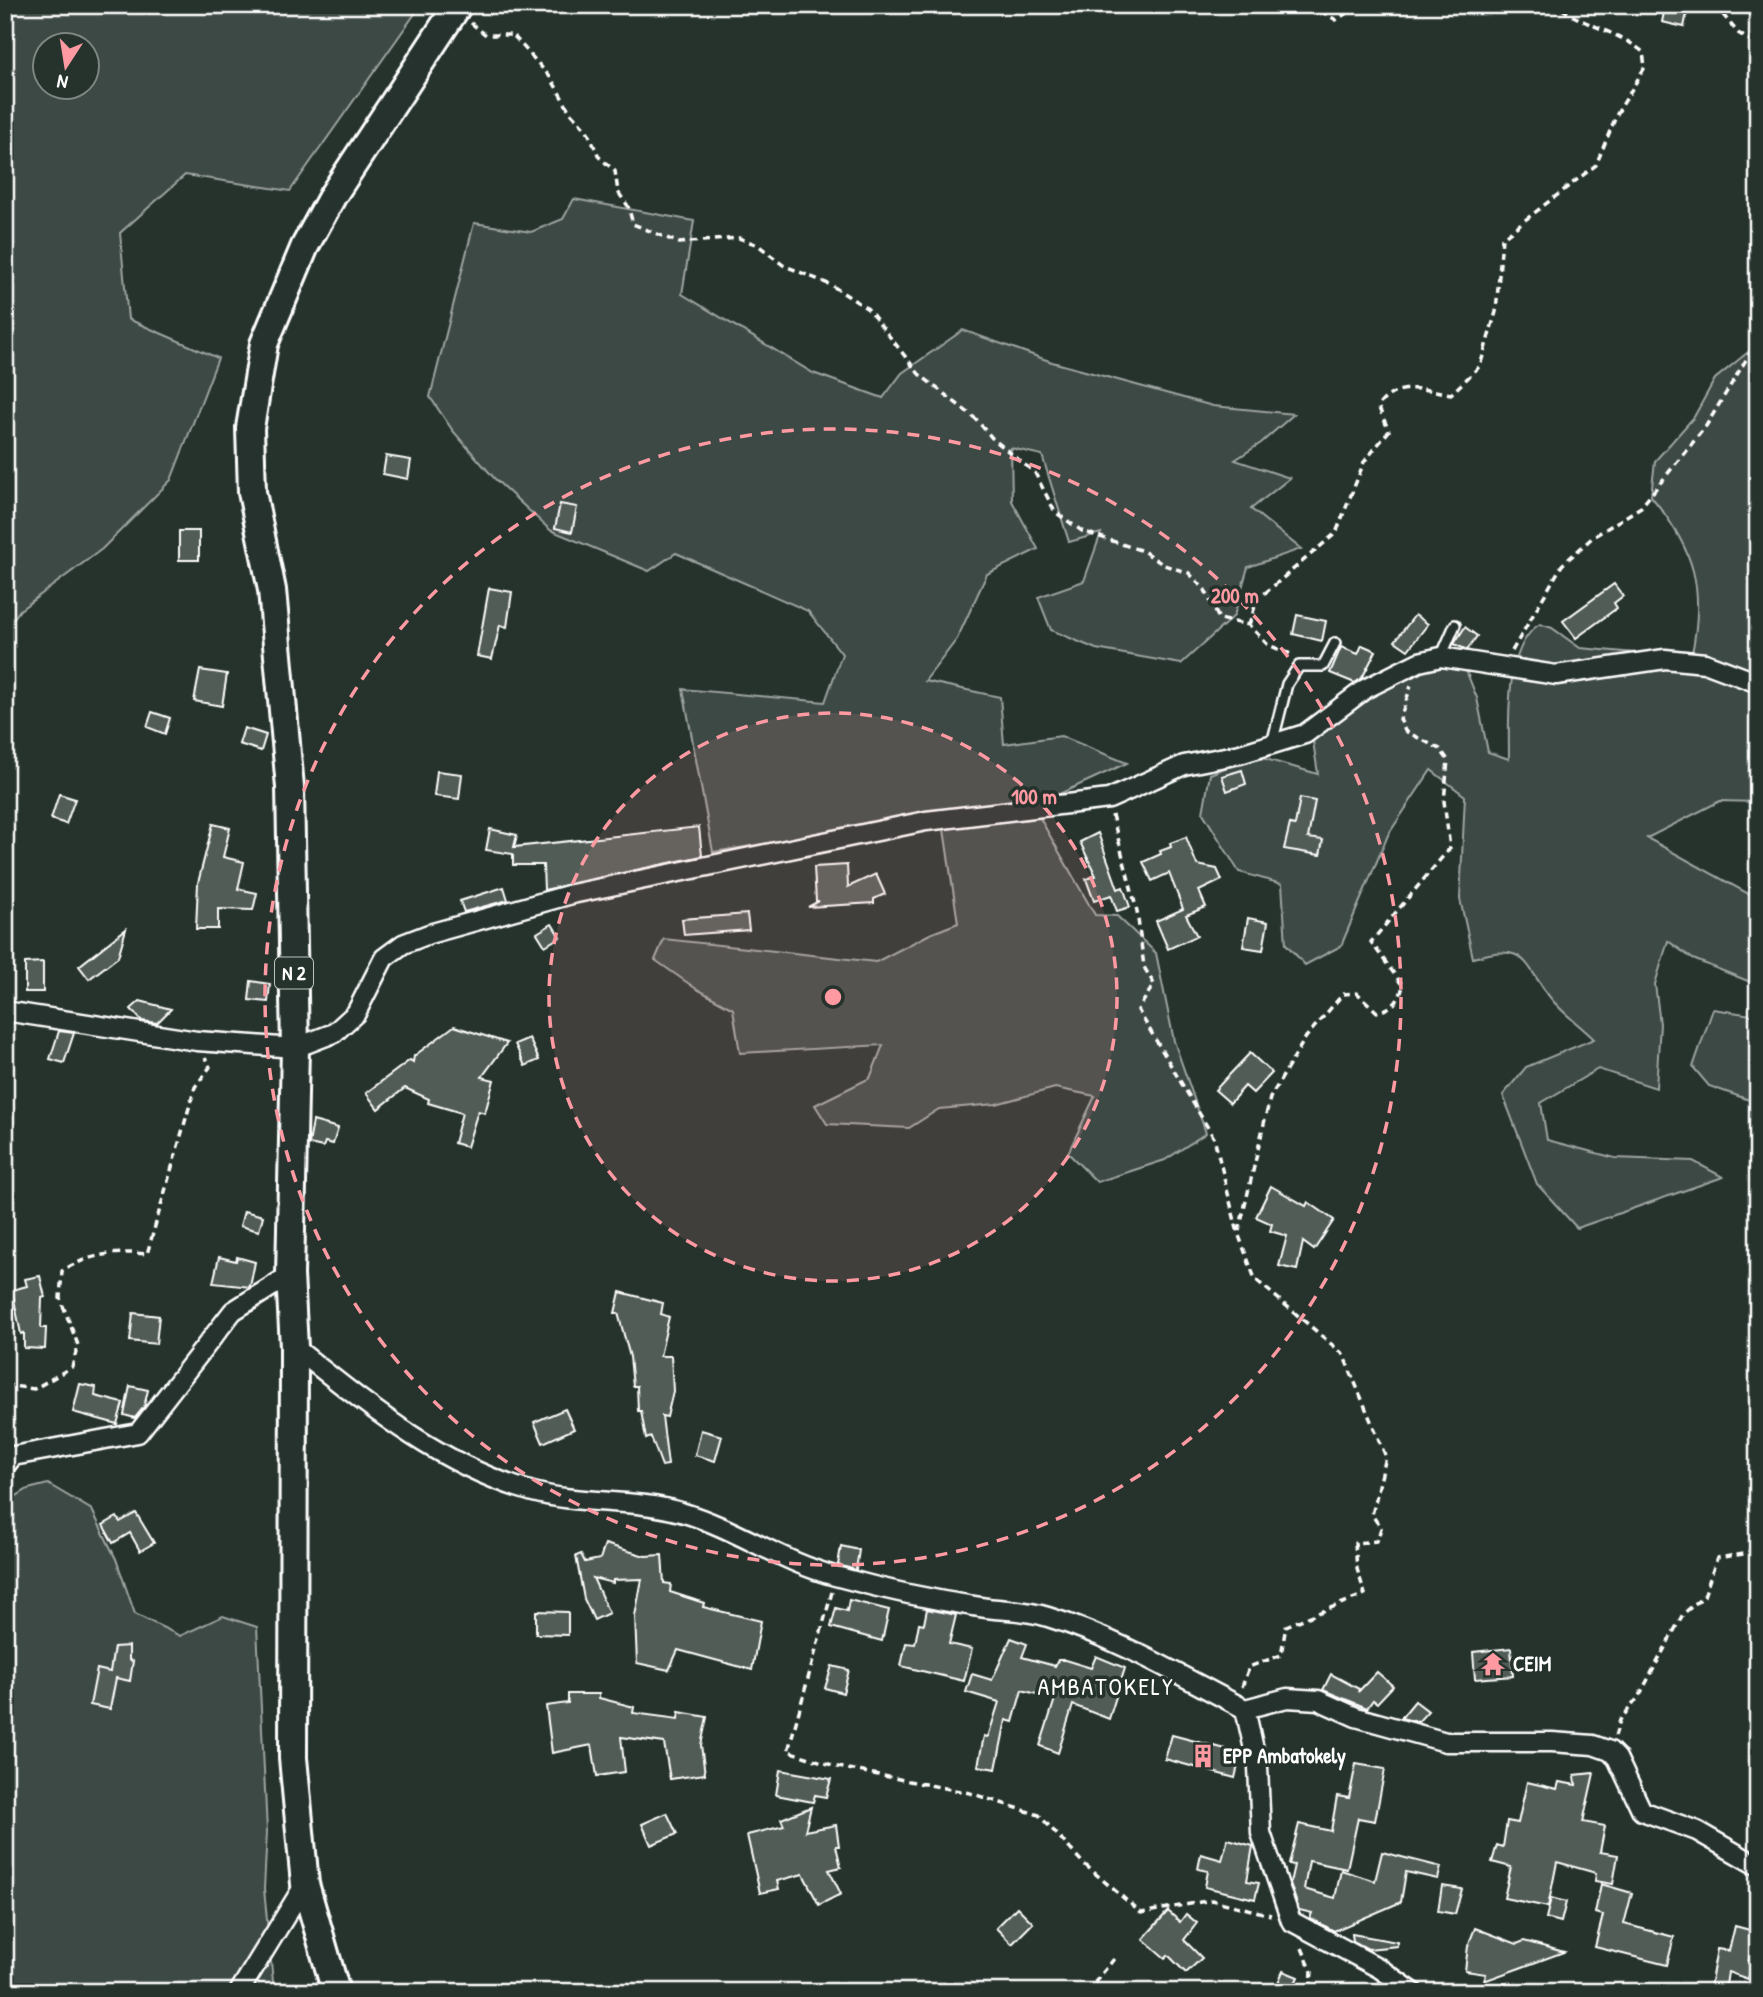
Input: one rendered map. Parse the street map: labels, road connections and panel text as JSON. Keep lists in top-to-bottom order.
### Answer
{
  "streets": {
    "main road": ["N 2"]
  },
  "districts": ["AMBATOKELY"],
  "places": {
    "temple": ["CEIM"],
    "building": ["EPP Ambatokely"]
  },
  "north": "bottom",
  "rings": ["200 m", "100 m"]
}
